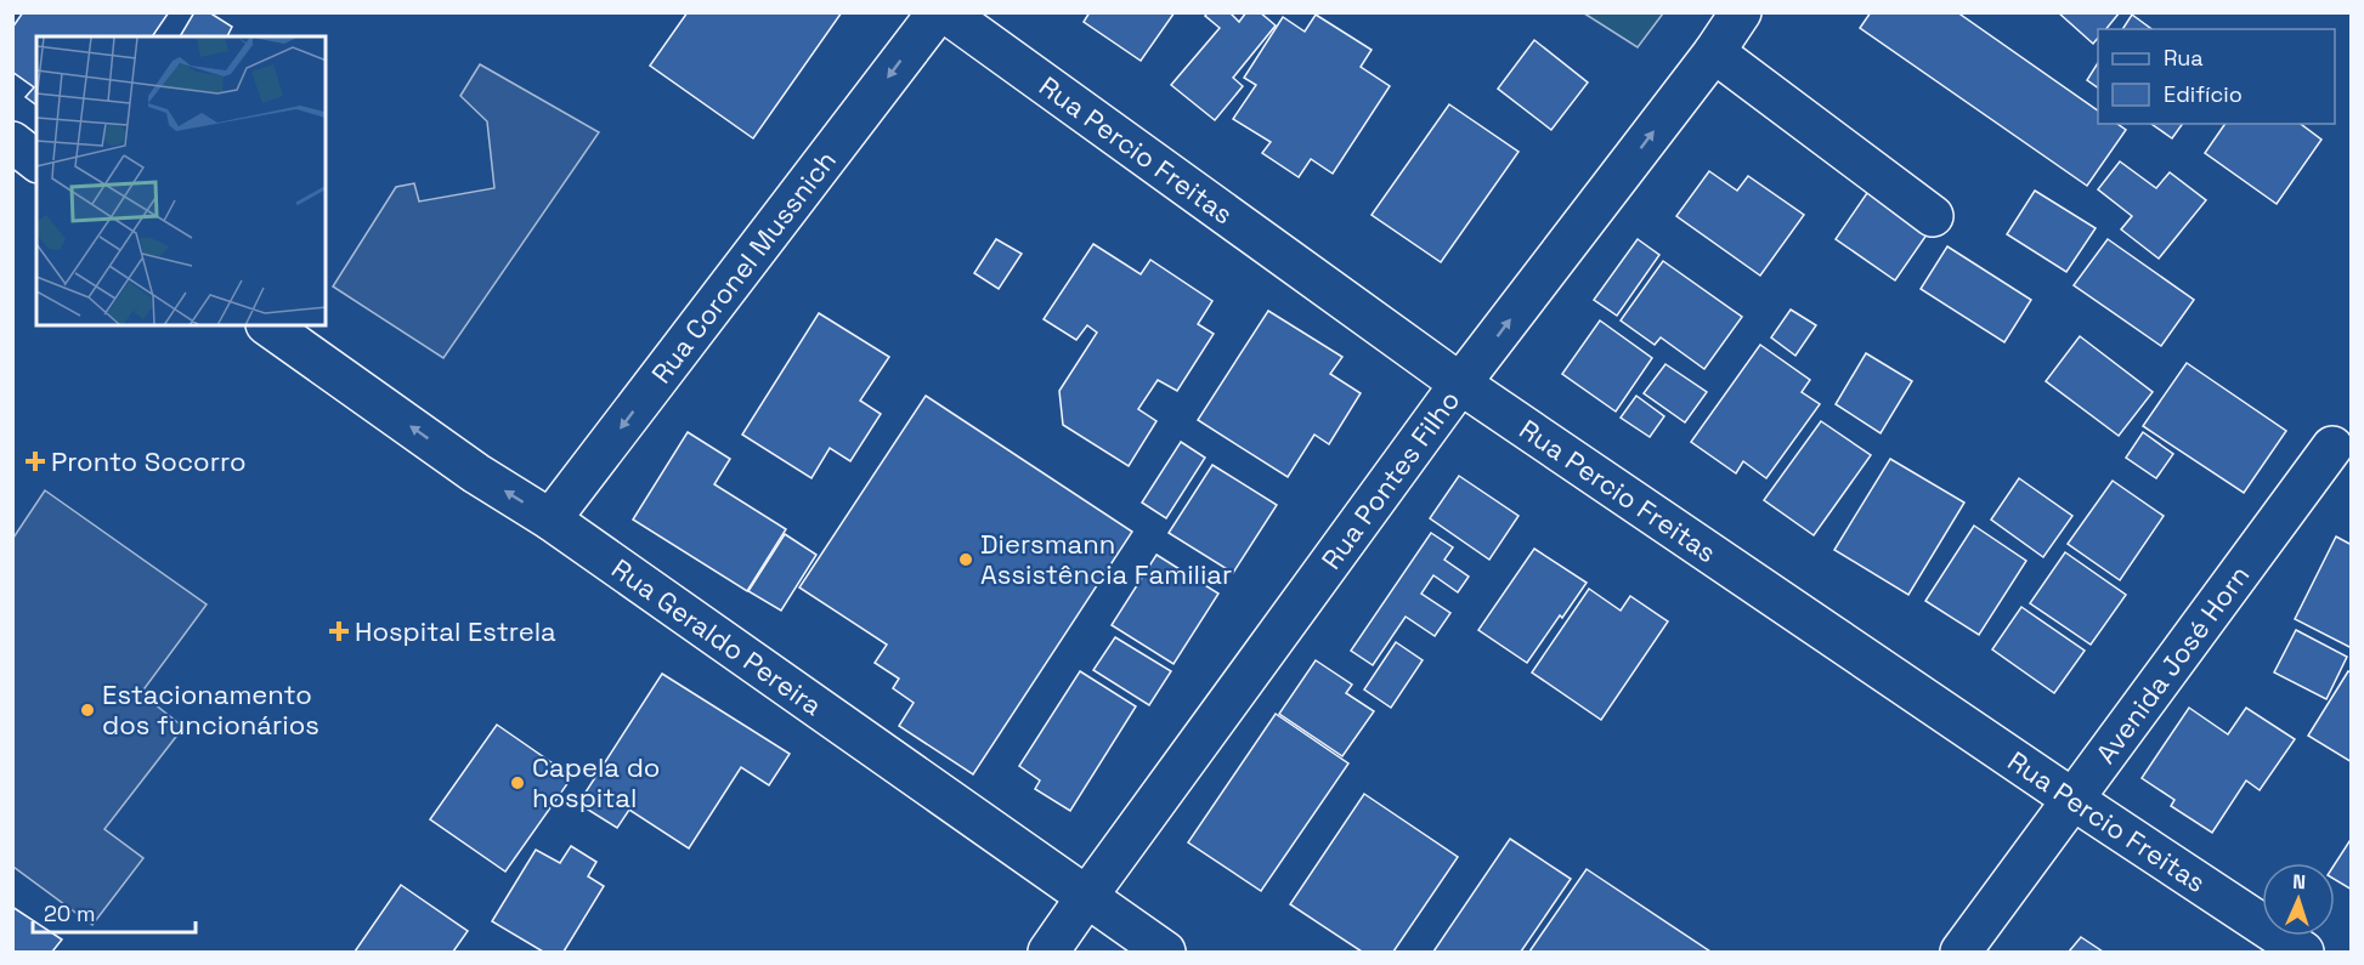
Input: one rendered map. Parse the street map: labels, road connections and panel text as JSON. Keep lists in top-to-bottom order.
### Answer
{
  "streets": {
    "main road": [
      "Rua Percio Freitas",
      "Rua Coronel Mussnich",
      "Rua Pontes Filho",
      "Rua Geraldo Pereira",
      "Avenida José Horn"
    ]
  },
  "crossings": [
    ["Rua Percio Freitas", "Rua Pontes Filho"],
    ["Rua Percio Freitas", "Avenida José Horn"],
    ["Rua Coronel Mussnich", "Rua Geraldo Pereira"],
    ["Rua Pontes Filho", "Rua Geraldo Pereira"]
  ],
  "one_way": ["Rua Coronel Mussnich", "Rua Pontes Filho"],
  "places": {
    "health": ["Pronto Socorro", "Hospital Estrela"],
    "other": ["Diersmann Assistência Familiar", "Estacionamento dos funcionários", "Capela do hospital"]
  },
  "legend": ["Rua", "Edifício"],
  "scale_bar": "20 m",
  "north": "top"
}
